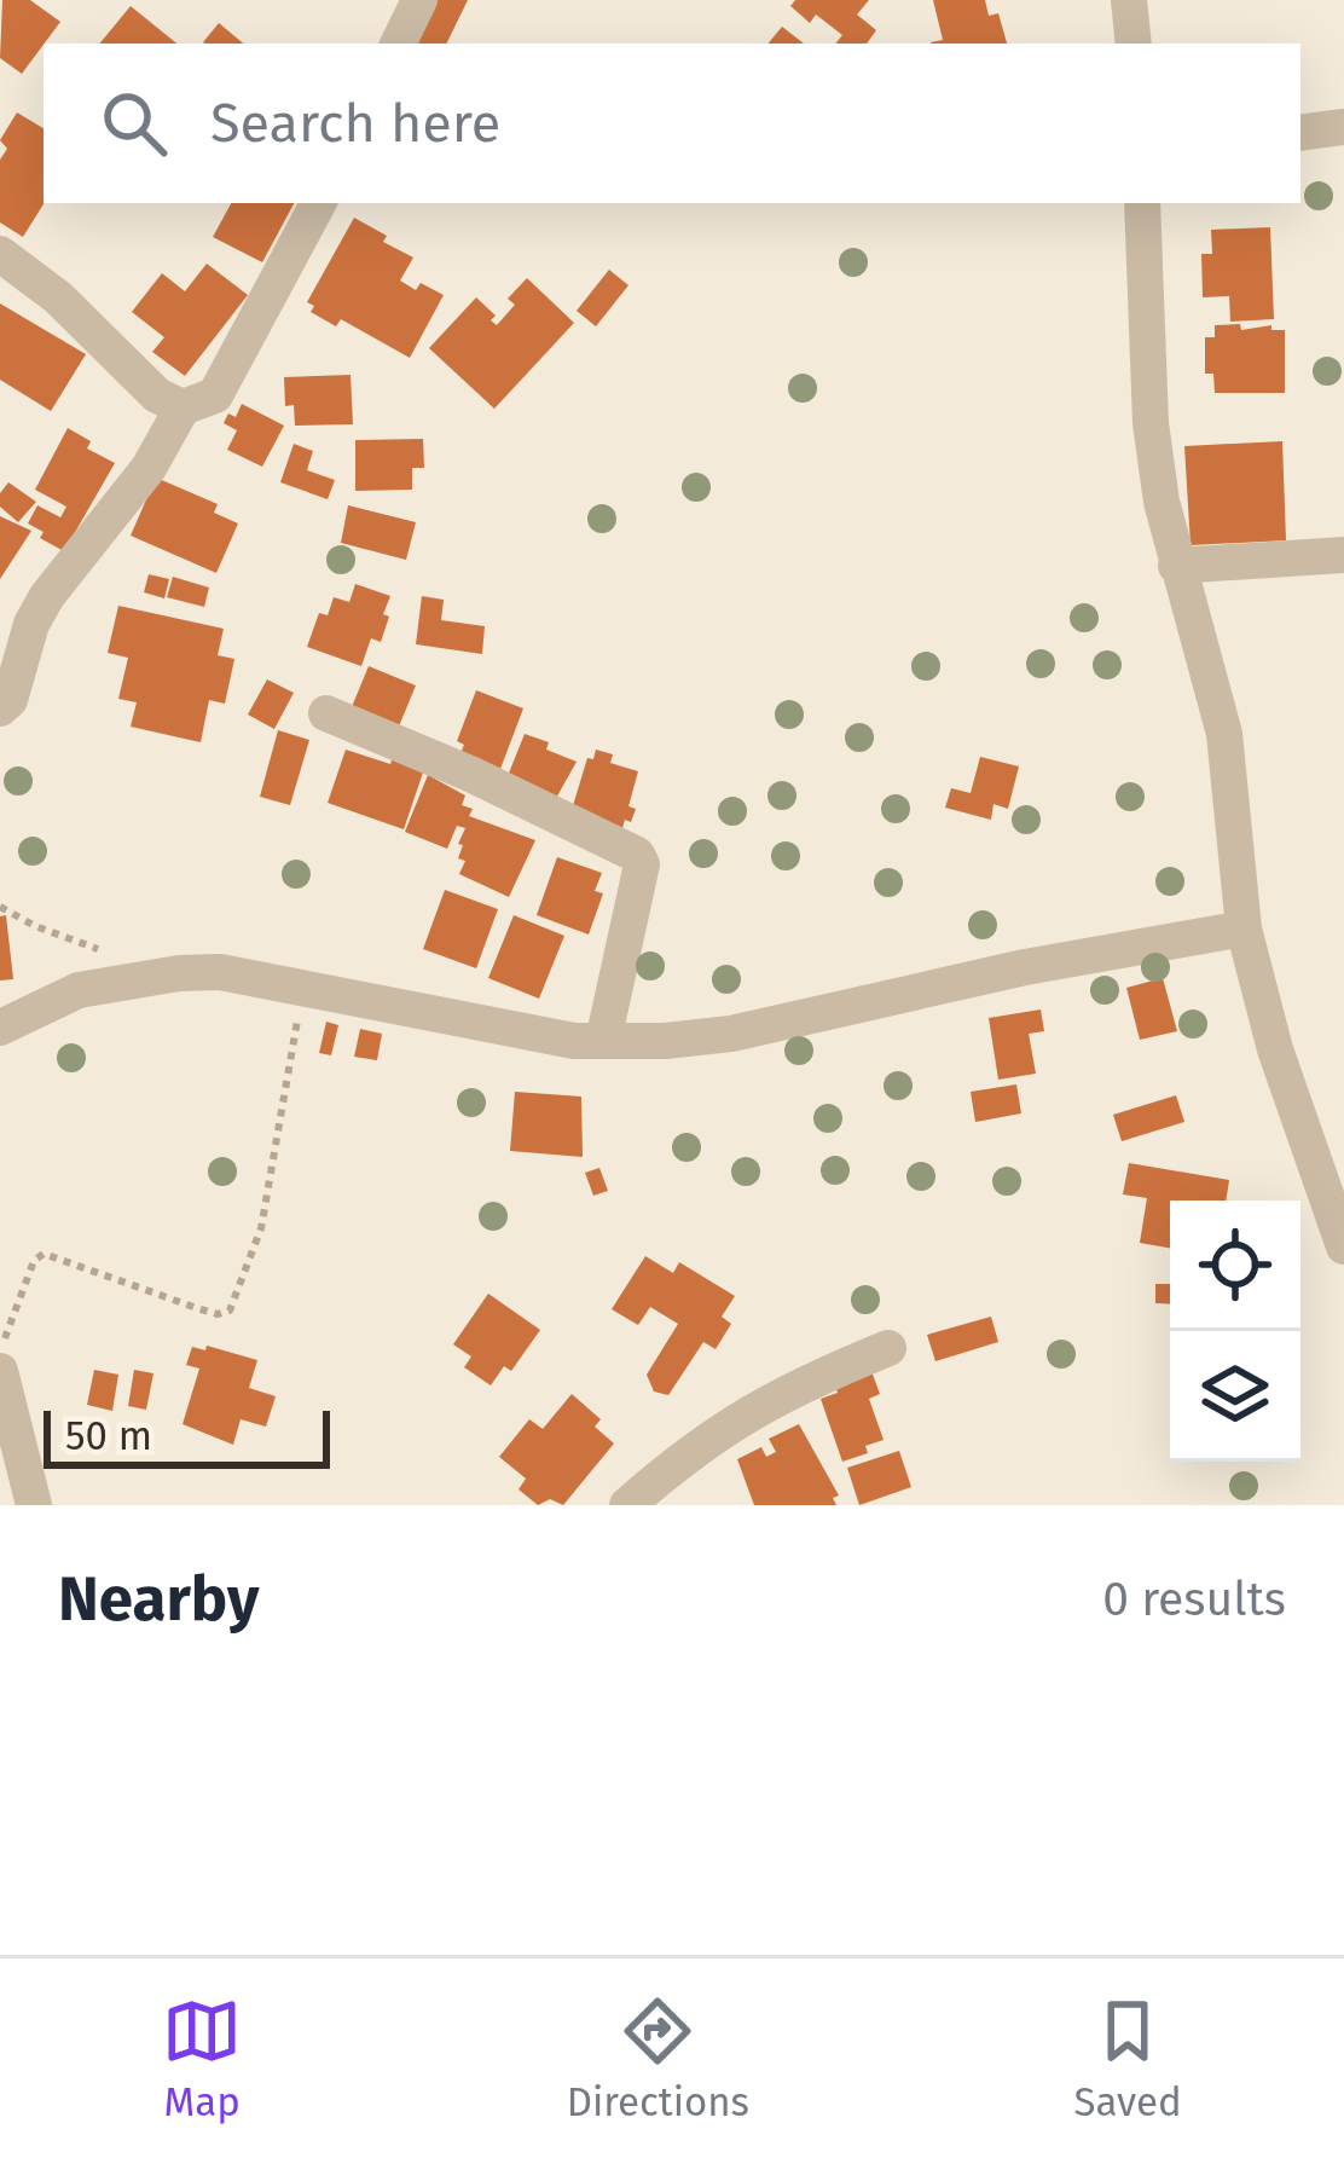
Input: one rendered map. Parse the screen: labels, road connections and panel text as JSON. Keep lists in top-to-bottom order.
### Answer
{
  "scale_bar": "50 m",
  "page": {
    "search": "Search here",
    "scale": "50 m",
    "heading": ["Nearby", "0 results"],
    "nav": ["Map", "Directions", "Saved"]
  }
}
